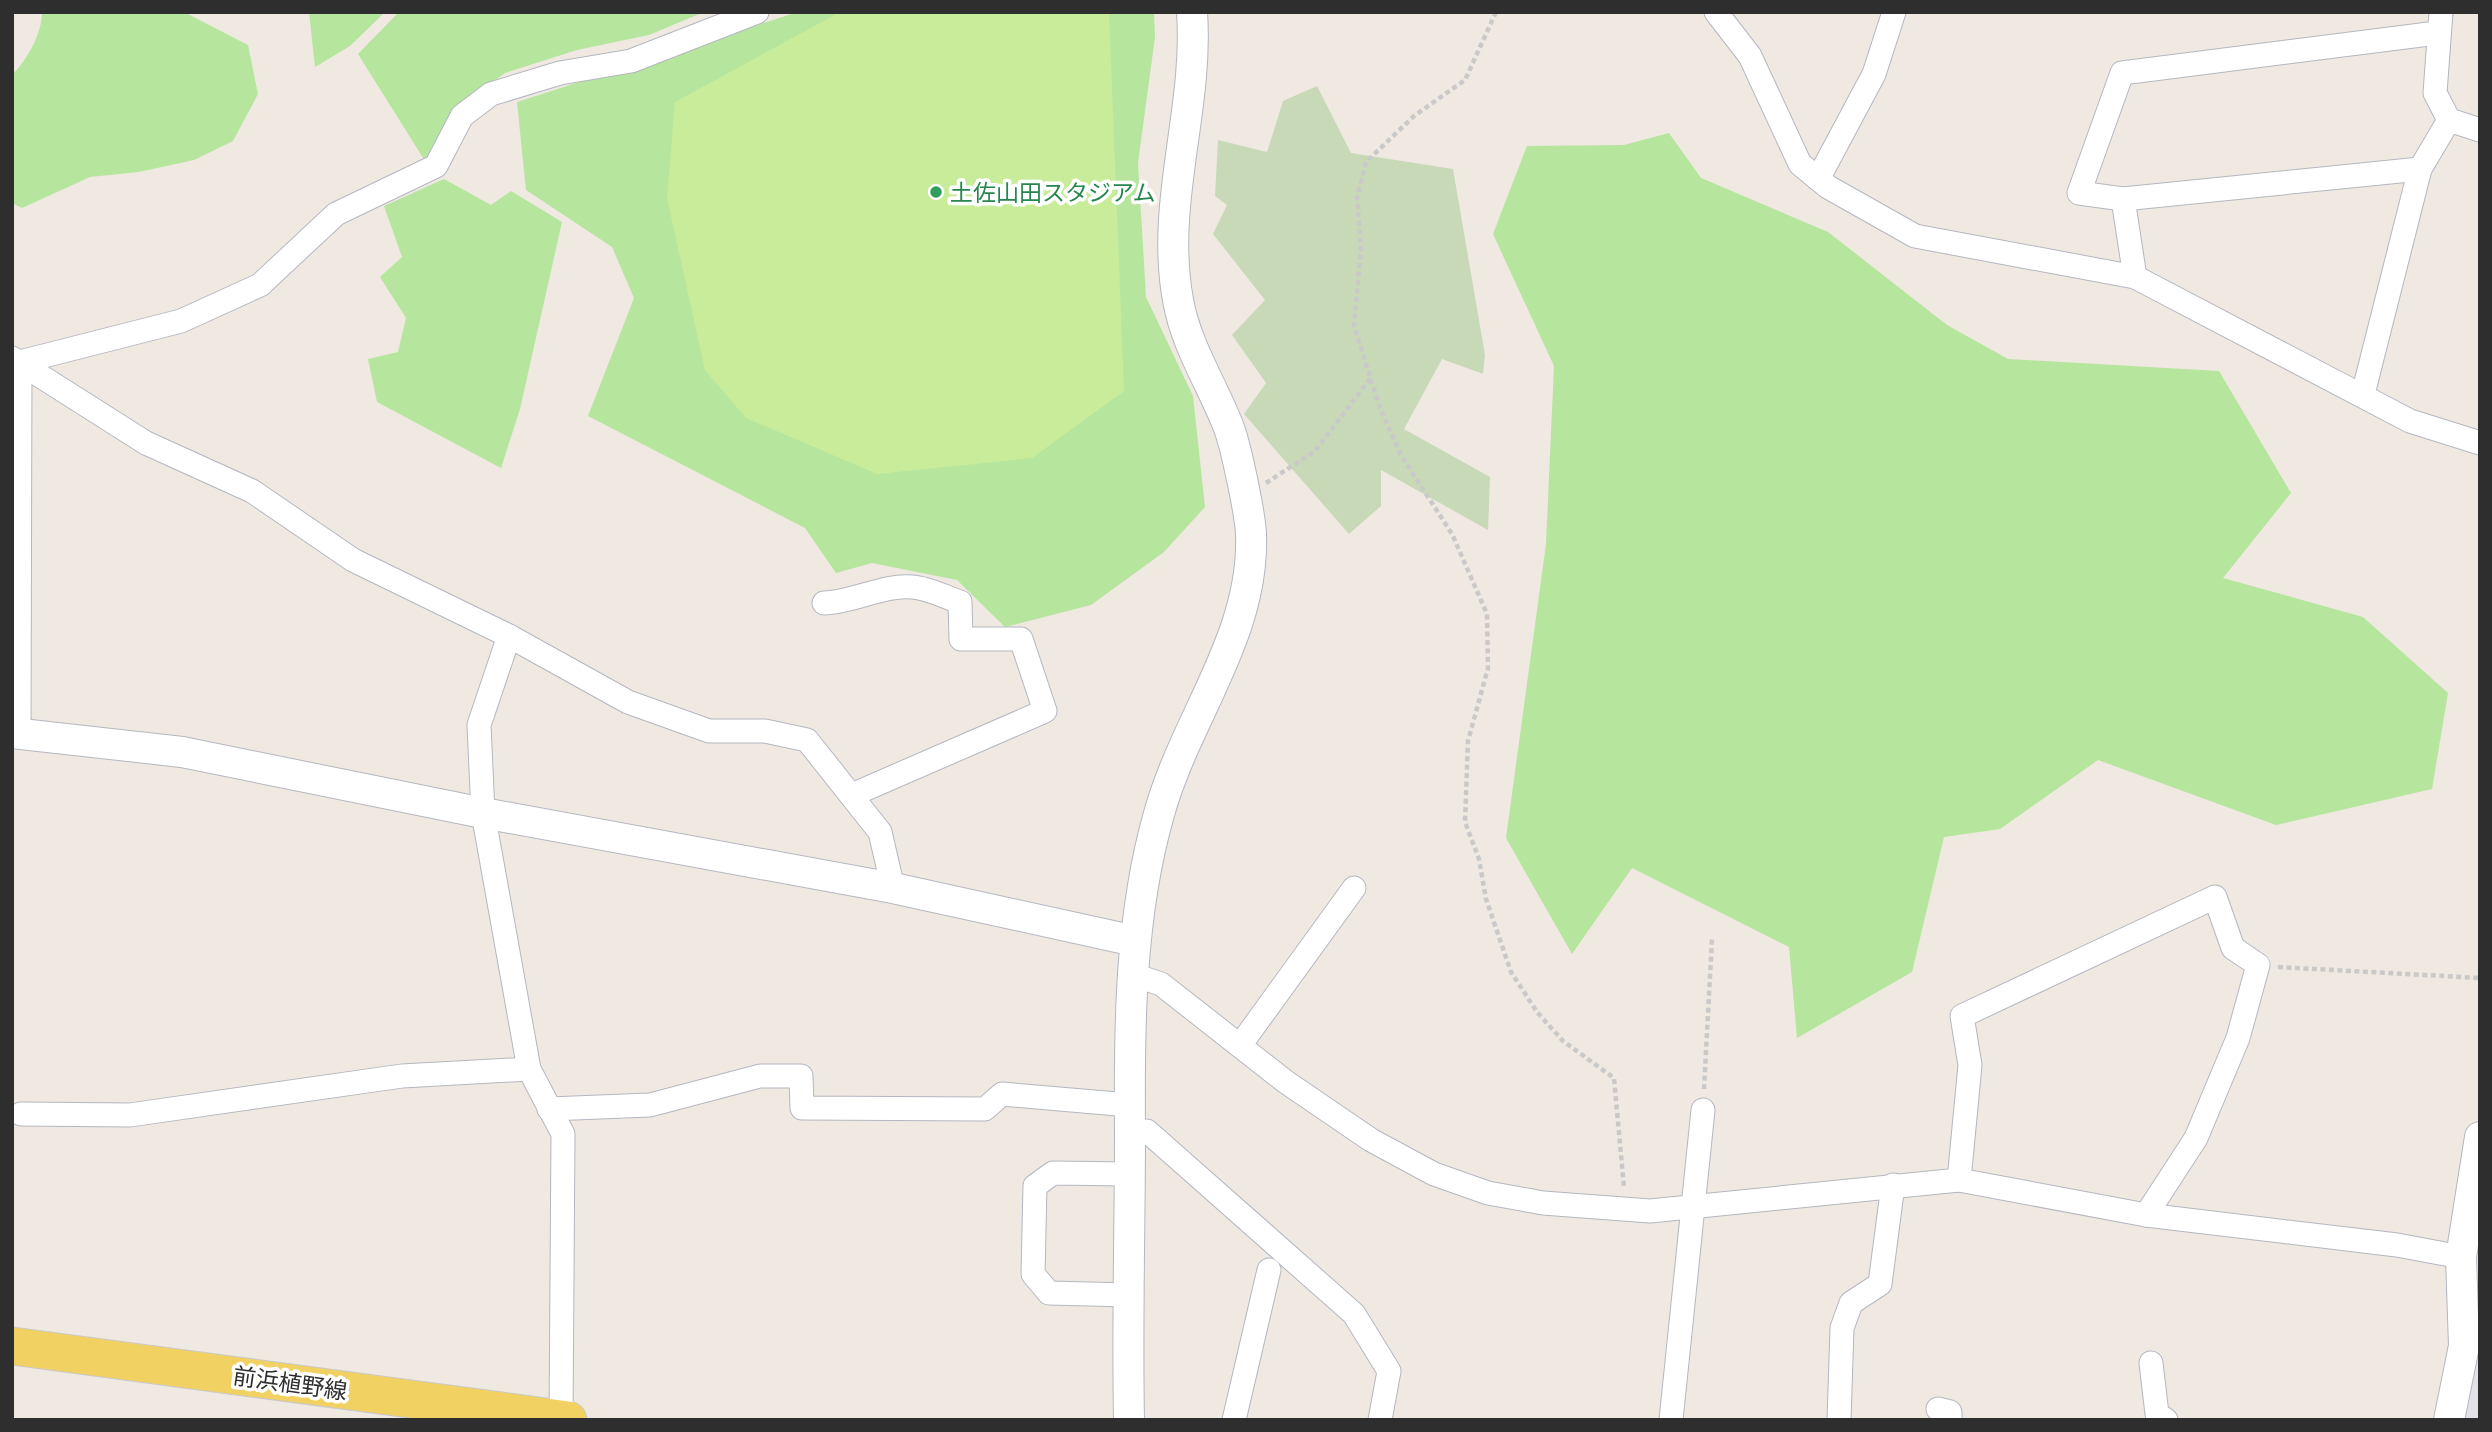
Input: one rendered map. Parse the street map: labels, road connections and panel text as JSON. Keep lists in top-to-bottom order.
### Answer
{
  "streets": {
    "main road": ["前浜植野線"]
  },
  "places": ["土佐山田スタジアム"]
}
